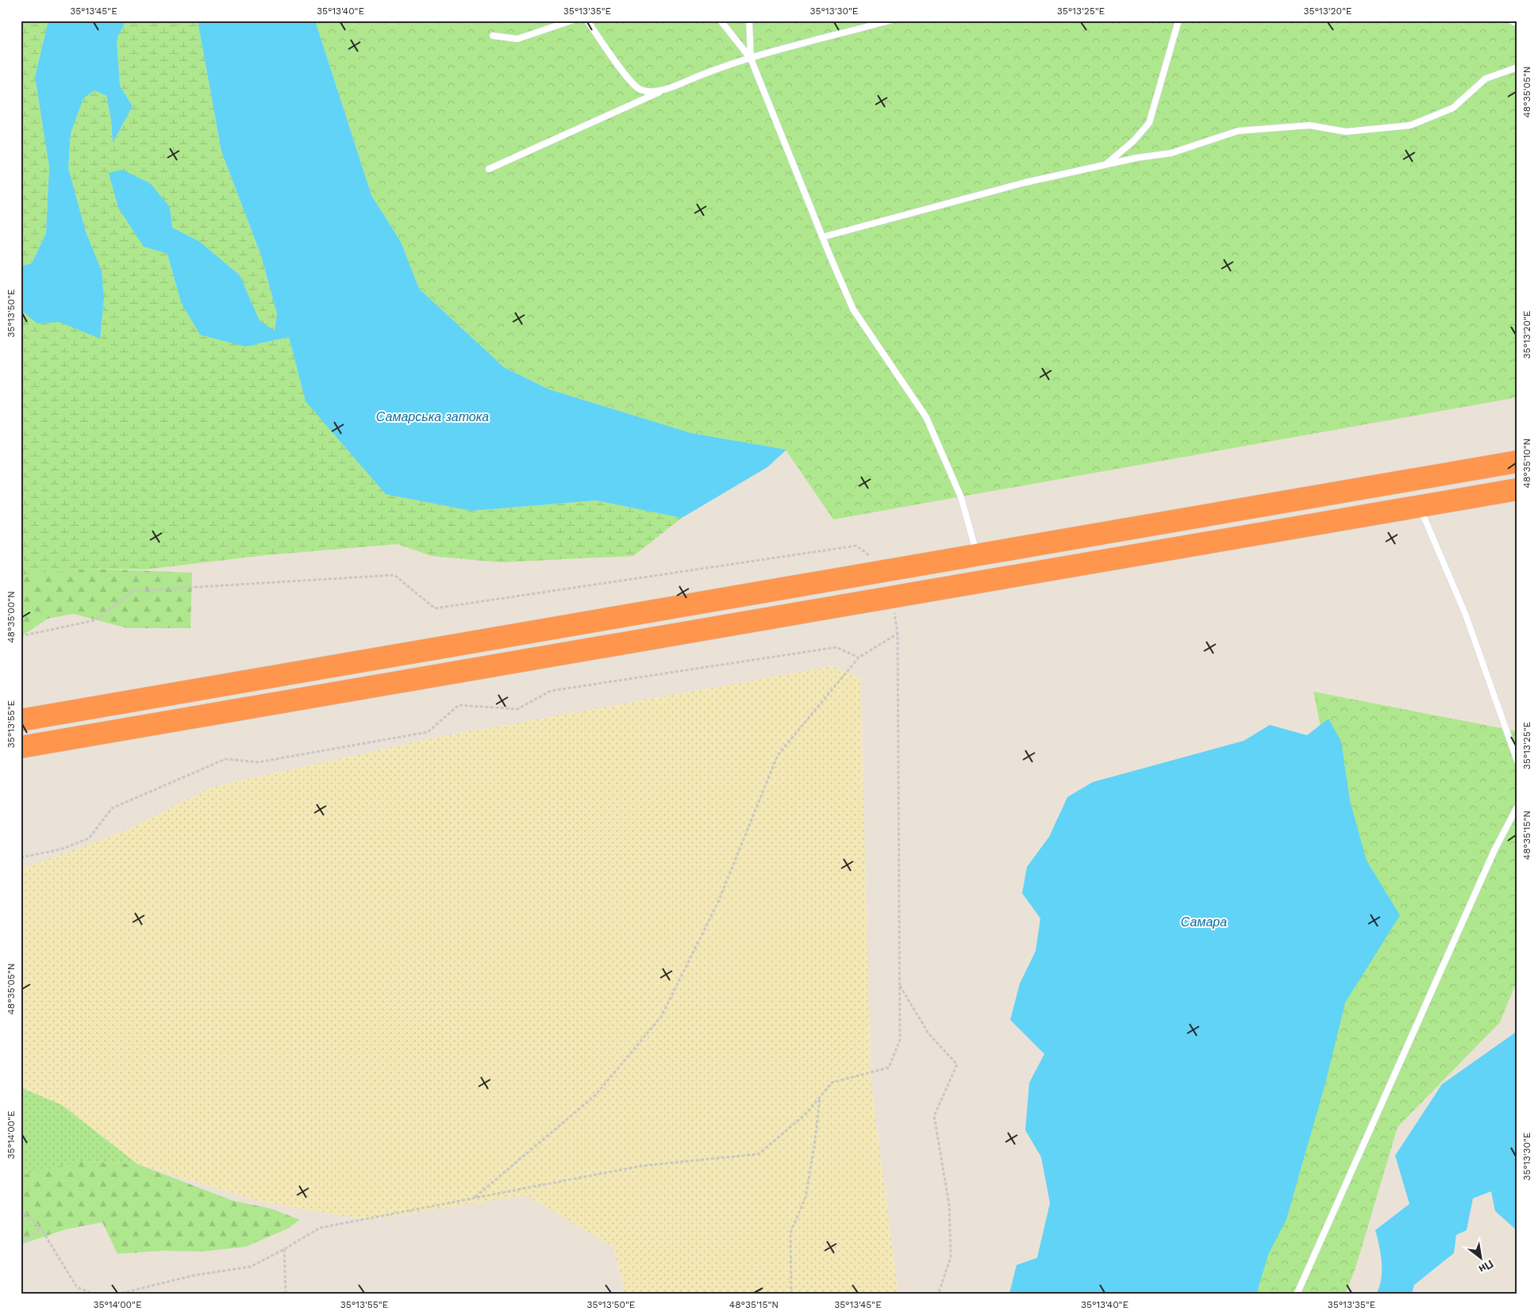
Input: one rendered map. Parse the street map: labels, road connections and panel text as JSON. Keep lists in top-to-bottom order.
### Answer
{
  "water": ["Самарська затока", "Самара"],
  "north": "bottom right",
  "coordinates": [
    "35°13'45\"E",
    "35°13'40\"E",
    "35°13'35\"E",
    "35°13'30\"E",
    "35°13'25\"E",
    "35°13'20\"E",
    "48°35'05\"N",
    "35°13'50\"E",
    "48°35'10\"N",
    "48°35'00\"N",
    "35°13'55\"E",
    "48°35'15\"N",
    "35°14'00\"E"
  ]
}
